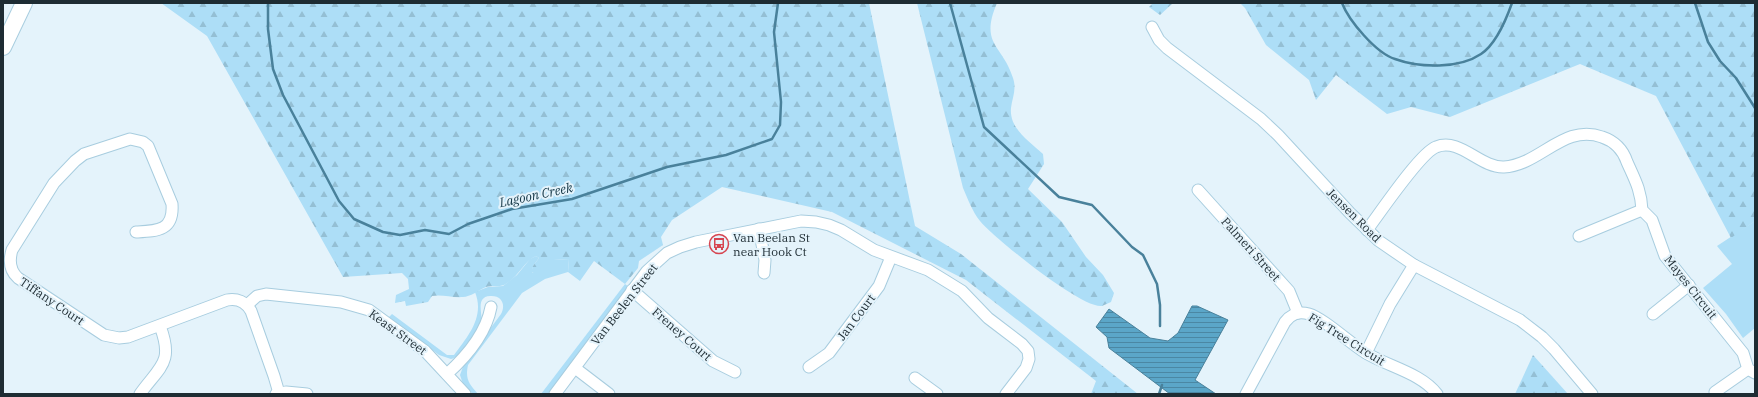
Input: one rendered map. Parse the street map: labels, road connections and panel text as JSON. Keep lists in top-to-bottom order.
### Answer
{
  "streets": {
    "street": [
      "Jensen Road",
      "Palmeri Street",
      "Mayes Circuit",
      "Tiffany Court",
      "Van Beelen Street",
      "Jan Court",
      "Keast Street",
      "Freney Court",
      "Fig Tree Circuit"
    ]
  },
  "crossings": [
    ["Jensen Road", "Mayes Circuit"],
    ["Palmeri Street", "Fig Tree Circuit"],
    ["Tiffany Court", "Keast Street"],
    ["Van Beelen Street", "Jan Court"],
    ["Van Beelen Street", "Freney Court"]
  ],
  "water": ["Lagoon Creek"],
  "places": {
    "bus stop": ["Van Beelan St near Hook Ct"]
  }
}
